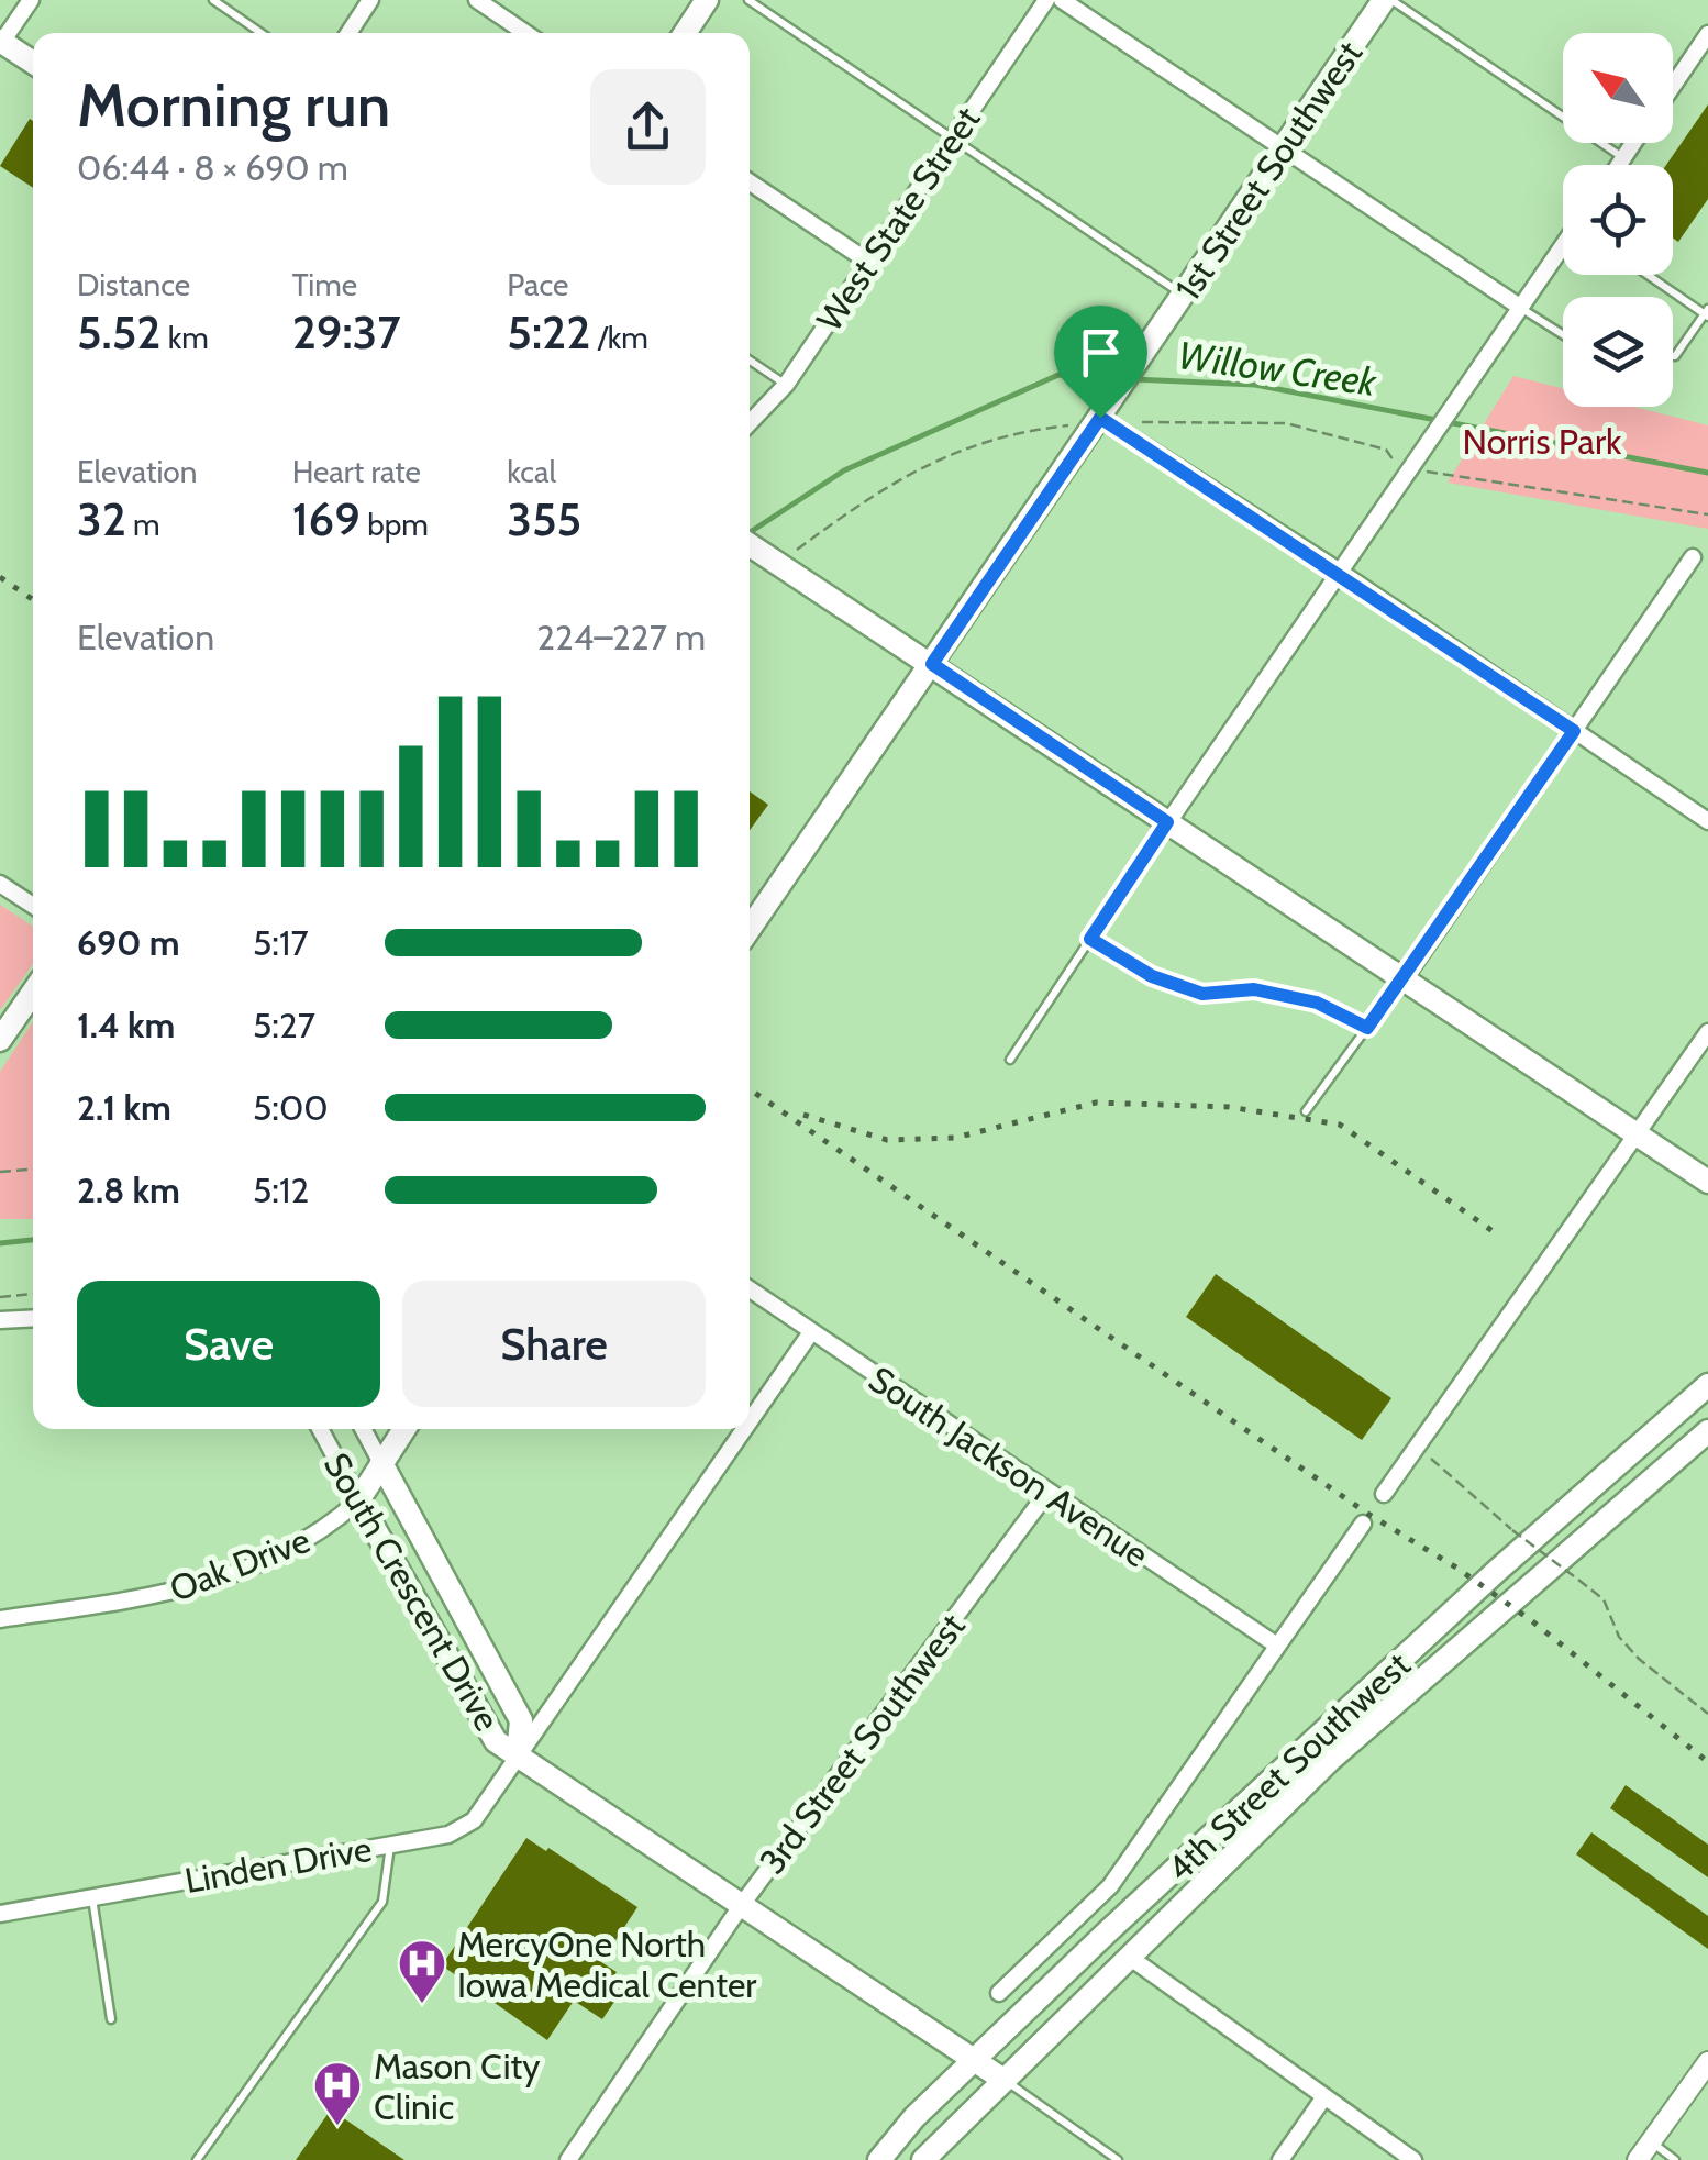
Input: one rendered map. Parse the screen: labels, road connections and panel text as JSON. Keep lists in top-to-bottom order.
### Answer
{
  "streets": {
    "main road": [
      "1st Street Southwest",
      "Oak Drive",
      "South Crescent Drive",
      "4th Street Southwest"
    ],
    "street": [
      "West State Street",
      "South Jackson Avenue",
      "3rd Street Southwest",
      "Linden Drive"
    ]
  },
  "crossings": [
    ["South Jackson Avenue", "3rd Street Southwest"],
    ["South Jackson Avenue", "4th Street Southwest"],
    ["South Jackson Avenue", "Linden Drive"],
    ["Oak Drive", "South Crescent Drive"],
    ["South Crescent Drive", "3rd Street Southwest"],
    ["South Crescent Drive", "4th Street Southwest"],
    ["South Crescent Drive", "Linden Drive"]
  ],
  "water": ["Willow Creek"],
  "parks": ["Norris Park"],
  "places": {
    "hospital": ["MercyOne North Iowa Medical Center", "Mason City Clinic"]
  },
  "north": "top left",
  "page": {
    "heading": ["Morning run", "06:44 · 8 × 690 m"],
    "stats": [
      ["Distance", "5.52 km"],
      ["Time", "29:37"],
      ["Pace", "5:22 /km"],
      ["Elevation", "32 m"],
      ["Heart rate", "169 bpm"],
      ["kcal", "355"]
    ],
    "chart": ["Elevation", "224–227 m"],
    "list": [
      {
        "name": "690 m",
        "note": "5:17"
      },
      {
        "name": "1.4 km",
        "note": "5:27"
      },
      {
        "name": "2.1 km",
        "note": "5:00"
      },
      {
        "name": "2.8 km",
        "note": "5:12"
      }
    ],
    "buttons": ["Save", "Share"]
  }
}
